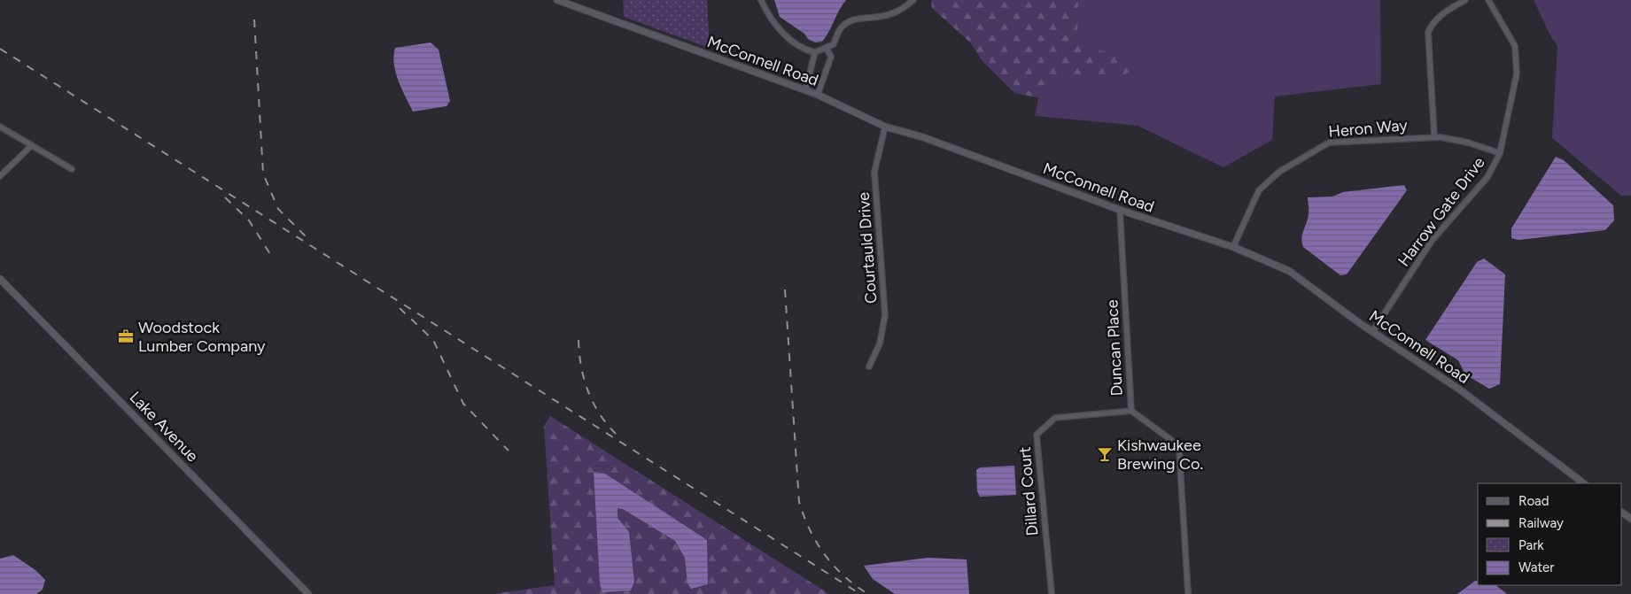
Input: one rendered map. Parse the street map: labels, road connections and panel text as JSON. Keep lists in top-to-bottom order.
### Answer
{
  "streets": {
    "street": [
      "McConnell Road",
      "Heron Way",
      "Harrow Gate Drive",
      "Courtauld Drive",
      "Duncan Place",
      "Lake Avenue",
      "Dillard Court"
    ]
  },
  "crossings": [
    ["McConnell Road", "Heron Way"],
    ["McConnell Road", "Harrow Gate Drive"],
    ["McConnell Road", "Courtauld Drive"],
    ["McConnell Road", "Duncan Place"],
    ["Heron Way", "Harrow Gate Drive"],
    ["Duncan Place", "Dillard Court"]
  ],
  "places": {
    "office": ["Woodstock Lumber Company"],
    "bar": ["Kishwaukee Brewing Co."]
  },
  "legend": [
    "Road",
    "Railway",
    "Park",
    "Water"
  ]
}
